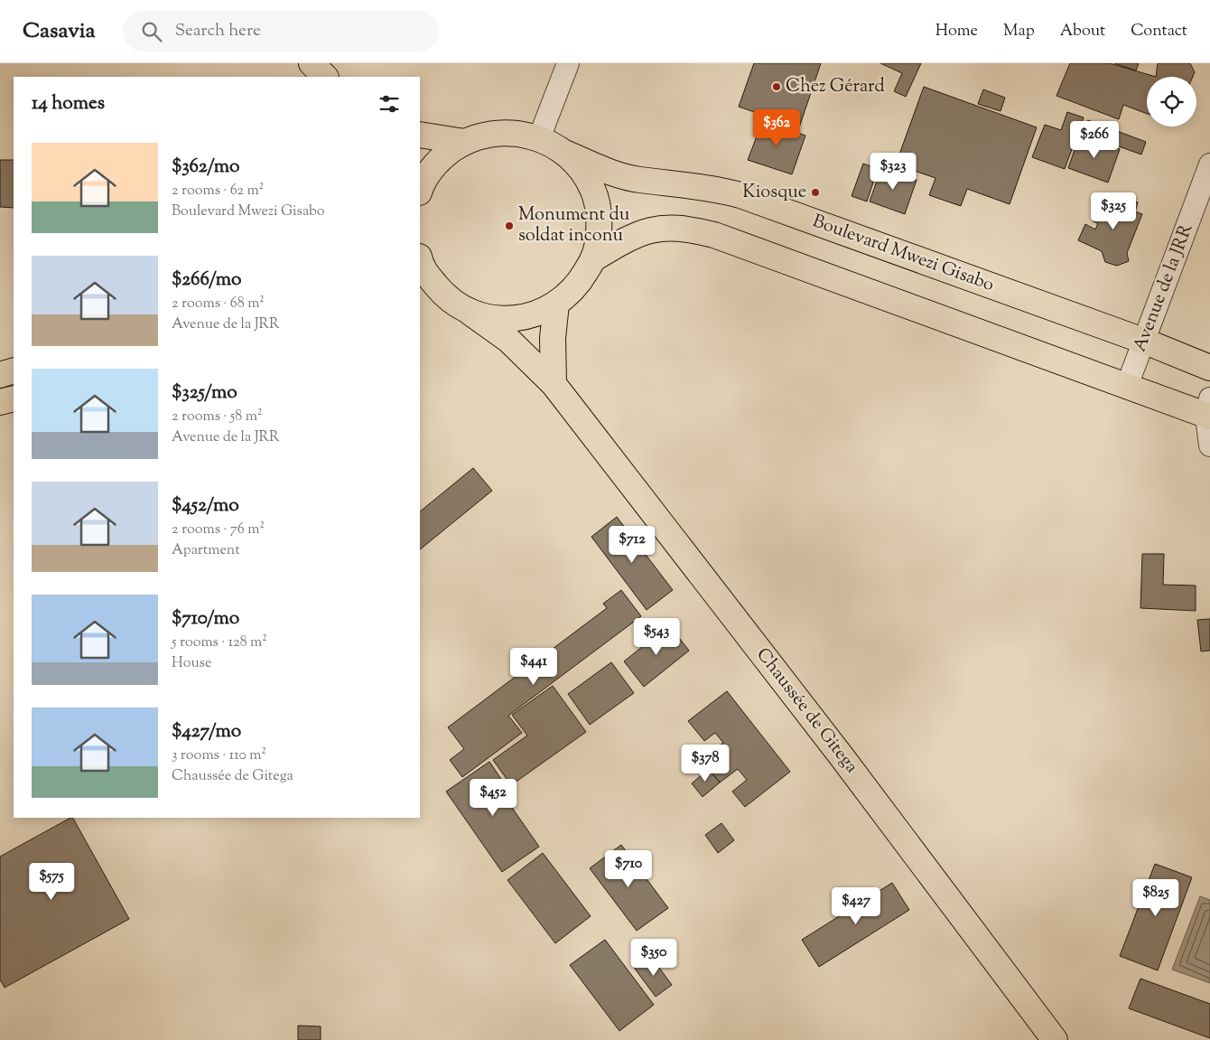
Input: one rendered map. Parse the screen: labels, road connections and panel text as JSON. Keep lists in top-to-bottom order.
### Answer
{
  "streets": {
    "main road": ["Boulevard Mwezi Gisabo", "Chaussée de Gitega"],
    "street": ["Avenue de la JRR"]
  },
  "crossings": [
    ["Boulevard Mwezi Gisabo", "Avenue de la JRR"]
  ],
  "places": ["Chez Gérard", "Kiosque", "Monument du soldat inconu"],
  "page": {
    "header": "Casavia",
    "search": "Search here",
    "nav": [
      "Home",
      "Map",
      "About",
      "Contact"
    ],
    "heading": "14 homes",
    "price": [
      "$362",
      "$266",
      "$323",
      "$325",
      "$712",
      "$543",
      "$441",
      "$378",
      "$452",
      "$710",
      "$575",
      "$825",
      "$427",
      "$350"
    ],
    "list": [
      {
        "name": "$362/mo",
        "note": "2 rooms · 62 m² · Boulevard Mwezi Gisabo"
      },
      {
        "name": "$266/mo",
        "note": "2 rooms · 68 m² · Avenue de la JRR"
      },
      {
        "name": "$325/mo",
        "note": "2 rooms · 58 m² · Avenue de la JRR"
      },
      {
        "name": "$452/mo",
        "note": "2 rooms · 76 m² · Apartment"
      },
      {
        "name": "$710/mo",
        "note": "5 rooms · 128 m² · House"
      },
      {
        "name": "$427/mo",
        "note": "3 rooms · 110 m² · Chaussée de Gitega"
      }
    ]
  }
}
